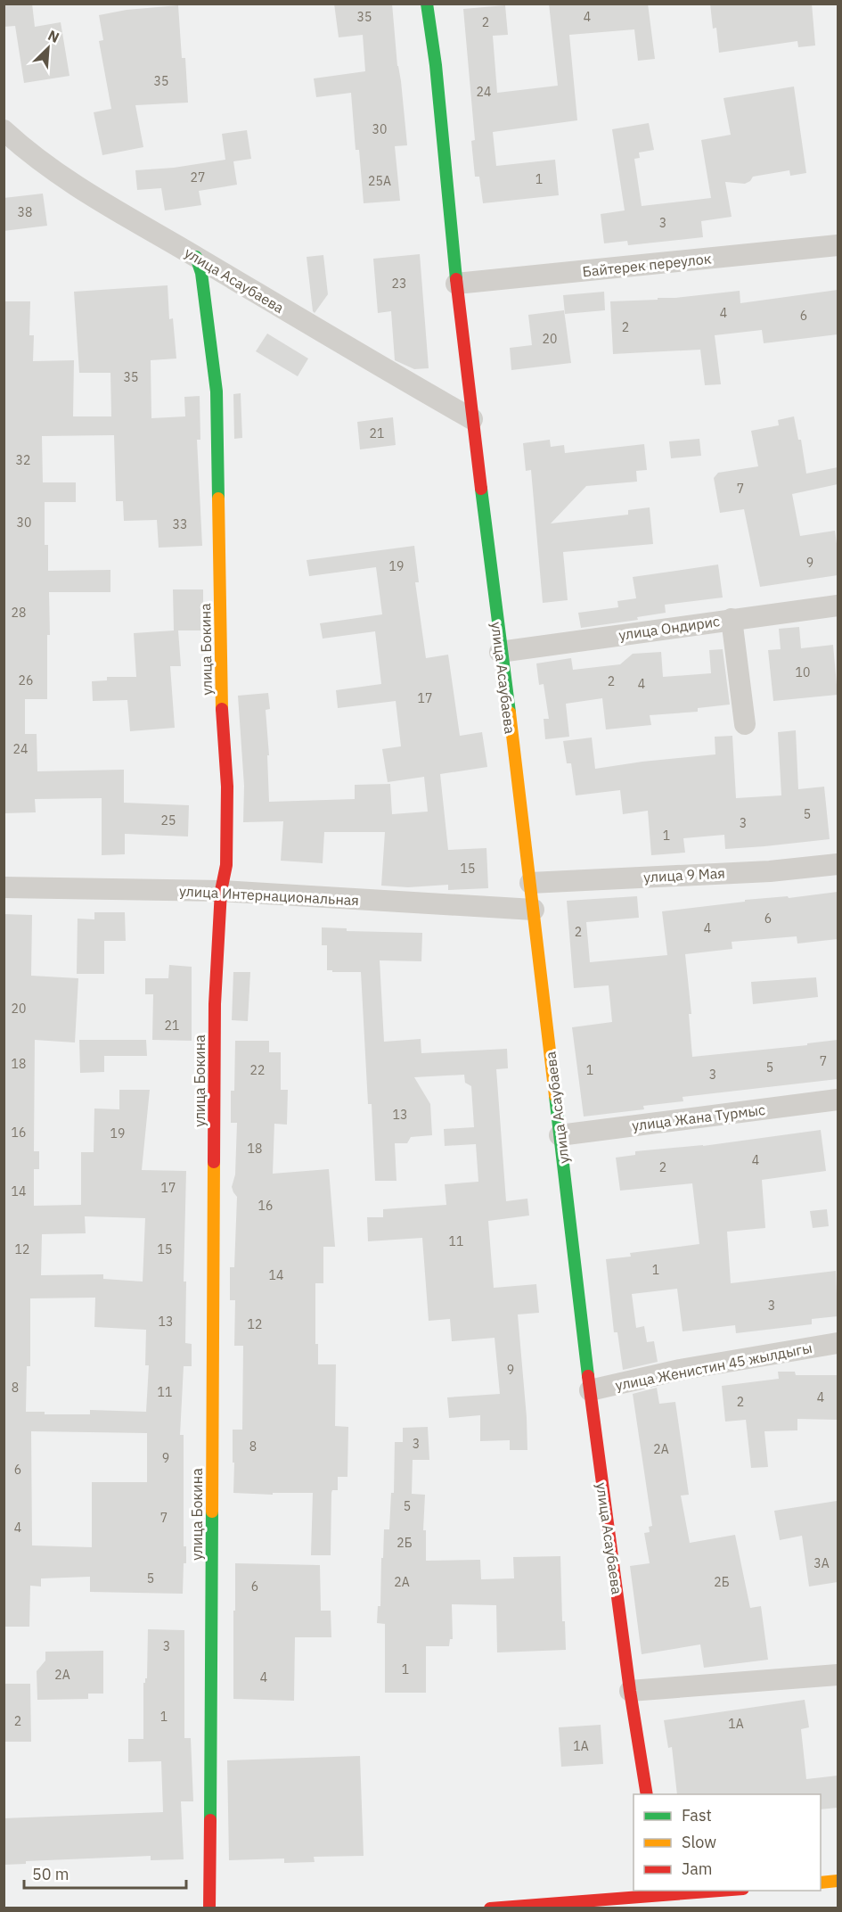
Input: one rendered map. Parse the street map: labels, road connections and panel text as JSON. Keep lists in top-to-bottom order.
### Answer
{
  "streets": {
    "main road": ["улица Асаубаева", "улица Бокина"],
    "street": [
      "Байтерек переулок",
      "улица Ондирис",
      "улица 9 Мая",
      "улица Интернациональная",
      "улица Жана Турмыс",
      "улица Женистин 45 жылдыгы"
    ]
  },
  "crossings": [
    ["Байтерек переулок", "улица Асаубаева"],
    ["улица Асаубаева", "улица Ондирис"],
    ["улица Асаубаева", "улица Бокина"],
    ["улица Асаубаева", "улица 9 Мая"],
    ["улица Асаубаева", "улица Интернациональная"],
    ["улица Асаубаева", "улица Жана Турмыс"],
    ["улица Асаубаева", "улица Женистин 45 жылдыгы"],
    ["улица Бокина", "улица Интернациональная"]
  ],
  "house_numbers": [
    "35",
    "4",
    "2",
    "35",
    "24",
    "30",
    "27",
    "1",
    "25А",
    "38",
    "3",
    "23",
    "4",
    "6",
    "2",
    "20",
    "35",
    "21",
    "32",
    "7",
    "30",
    "33",
    "9",
    "19",
    "28",
    "10",
    "26",
    "2",
    "4",
    "17",
    "24",
    "5",
    "25",
    "3",
    "1",
    "15",
    "6",
    "4",
    "2",
    "20",
    "21",
    "7",
    "18",
    "5",
    "22",
    "1",
    "3",
    "13",
    "16",
    "19",
    "18",
    "4",
    "2",
    "17",
    "14",
    "16",
    "11",
    "12",
    "15",
    "1",
    "14",
    "3",
    "13",
    "12",
    "9",
    "8",
    "11",
    "4",
    "2",
    "3",
    "8",
    "2А",
    "9",
    "6",
    "5",
    "7",
    "4",
    "2Б",
    "3А",
    "5",
    "2А",
    "2Б",
    "6",
    "3",
    "1",
    "2А",
    "4",
    "1",
    "2",
    "1А",
    "1А"
  ],
  "legend": ["Fast", "Slow", "Jam"],
  "scale_bar": "50 m",
  "north": "top right"
}
